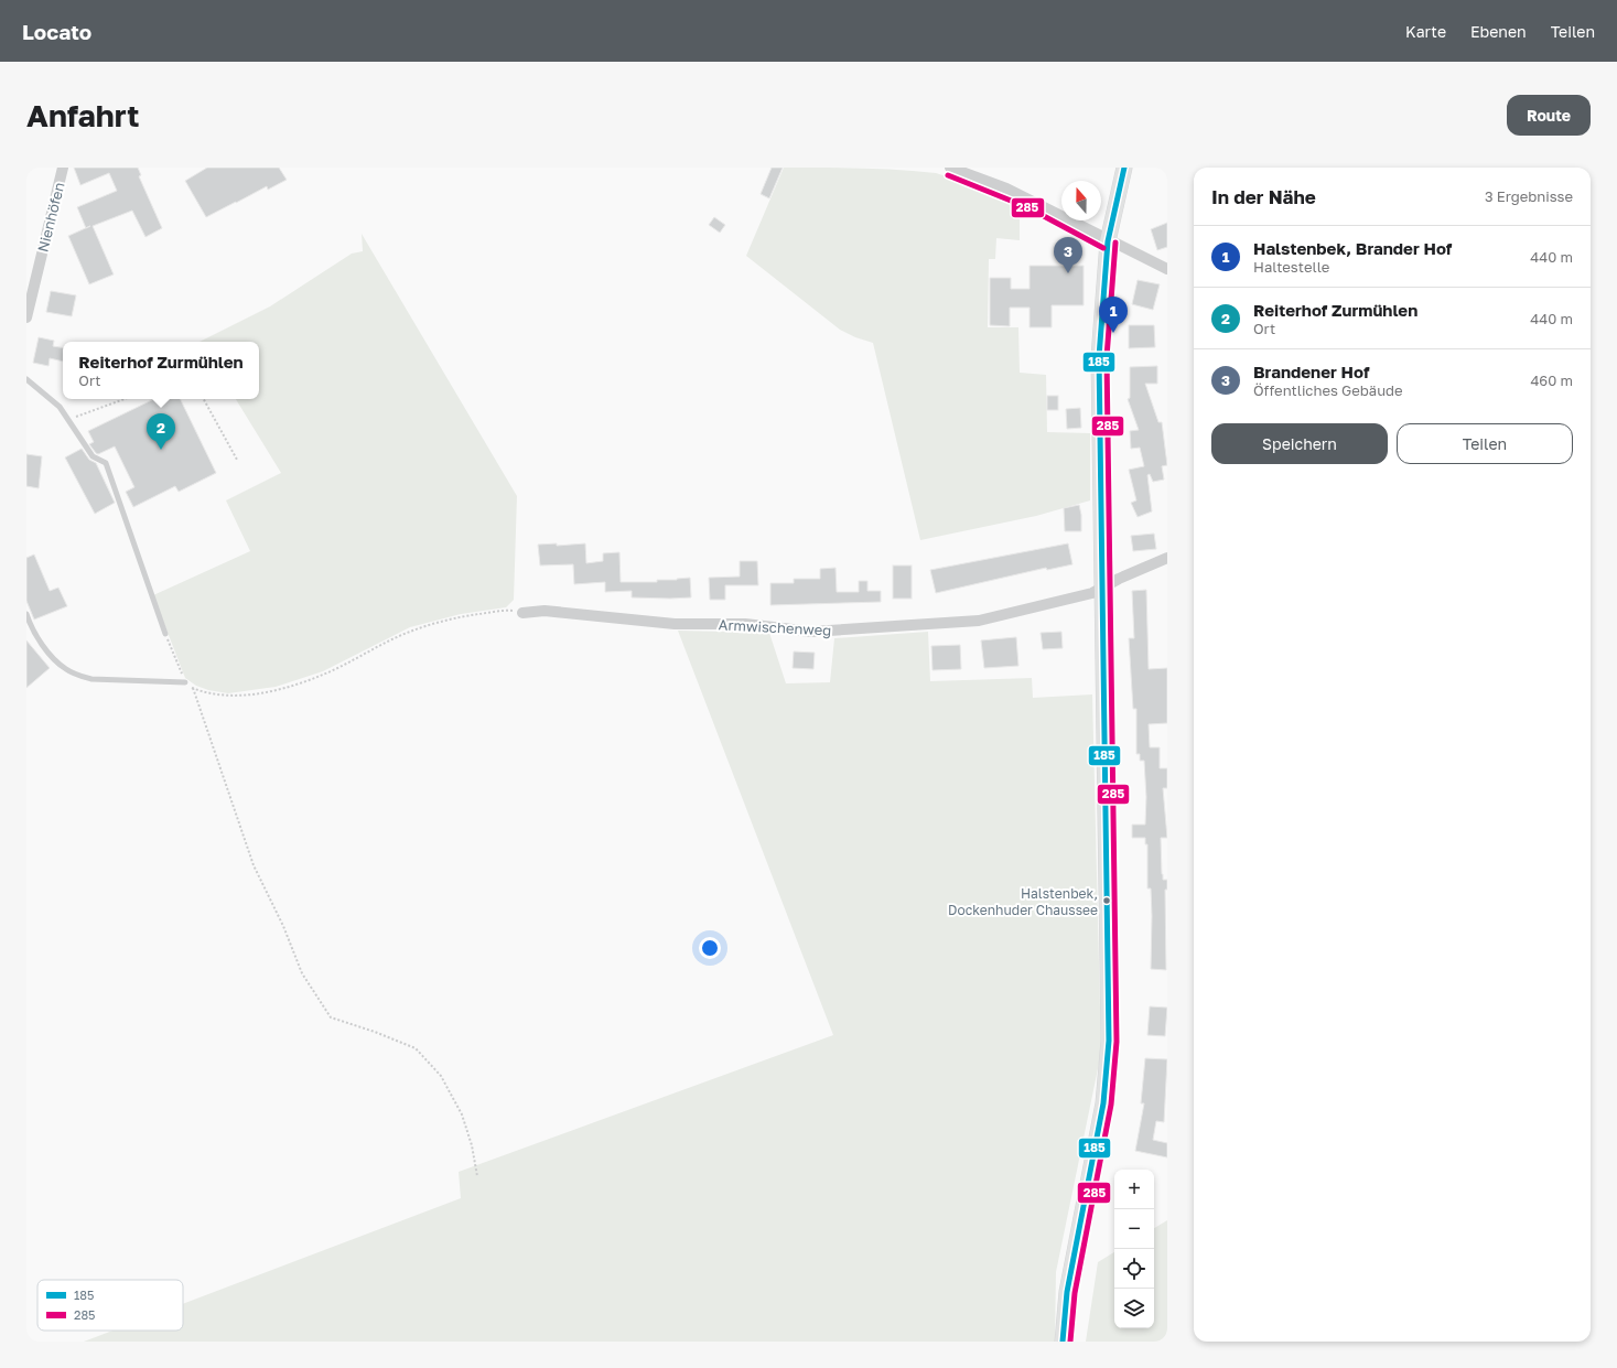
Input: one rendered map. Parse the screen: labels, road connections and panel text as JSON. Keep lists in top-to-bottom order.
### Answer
{
  "streets": {
    "street": ["Nienhöfen", "Armwischenweg"]
  },
  "places": ["Halstenbek, Dockenhuder Chaussee"],
  "lines": ["transit line 185", "transit line 285"],
  "legend": ["185", "285"],
  "north": "top",
  "page": {
    "header": "Locato",
    "nav": ["Karte", "Ebenen", "Teilen"],
    "buttons": [
      "Route",
      ["Speichern", "Teilen"]
    ],
    "title": "Anfahrt",
    "heading": ["In der Nähe", "3 Ergebnisse"],
    "list": [
      {
        "mark": "1",
        "name": "Halstenbek, Brander Hof",
        "note": "Haltestelle",
        "value": "440 m"
      },
      {
        "mark": "2",
        "name": "Reiterhof Zurmühlen",
        "note": "Ort",
        "value": "440 m"
      },
      {
        "mark": "3",
        "name": "Brandener Hof",
        "note": "Öffentliches Gebäude",
        "value": "460 m"
      }
    ],
    "pins": ["3", "1", "2"],
    "popup": ["Reiterhof Zurmühlen", "Ort"],
    "map_buttons": ["+", "−"]
  }
}
